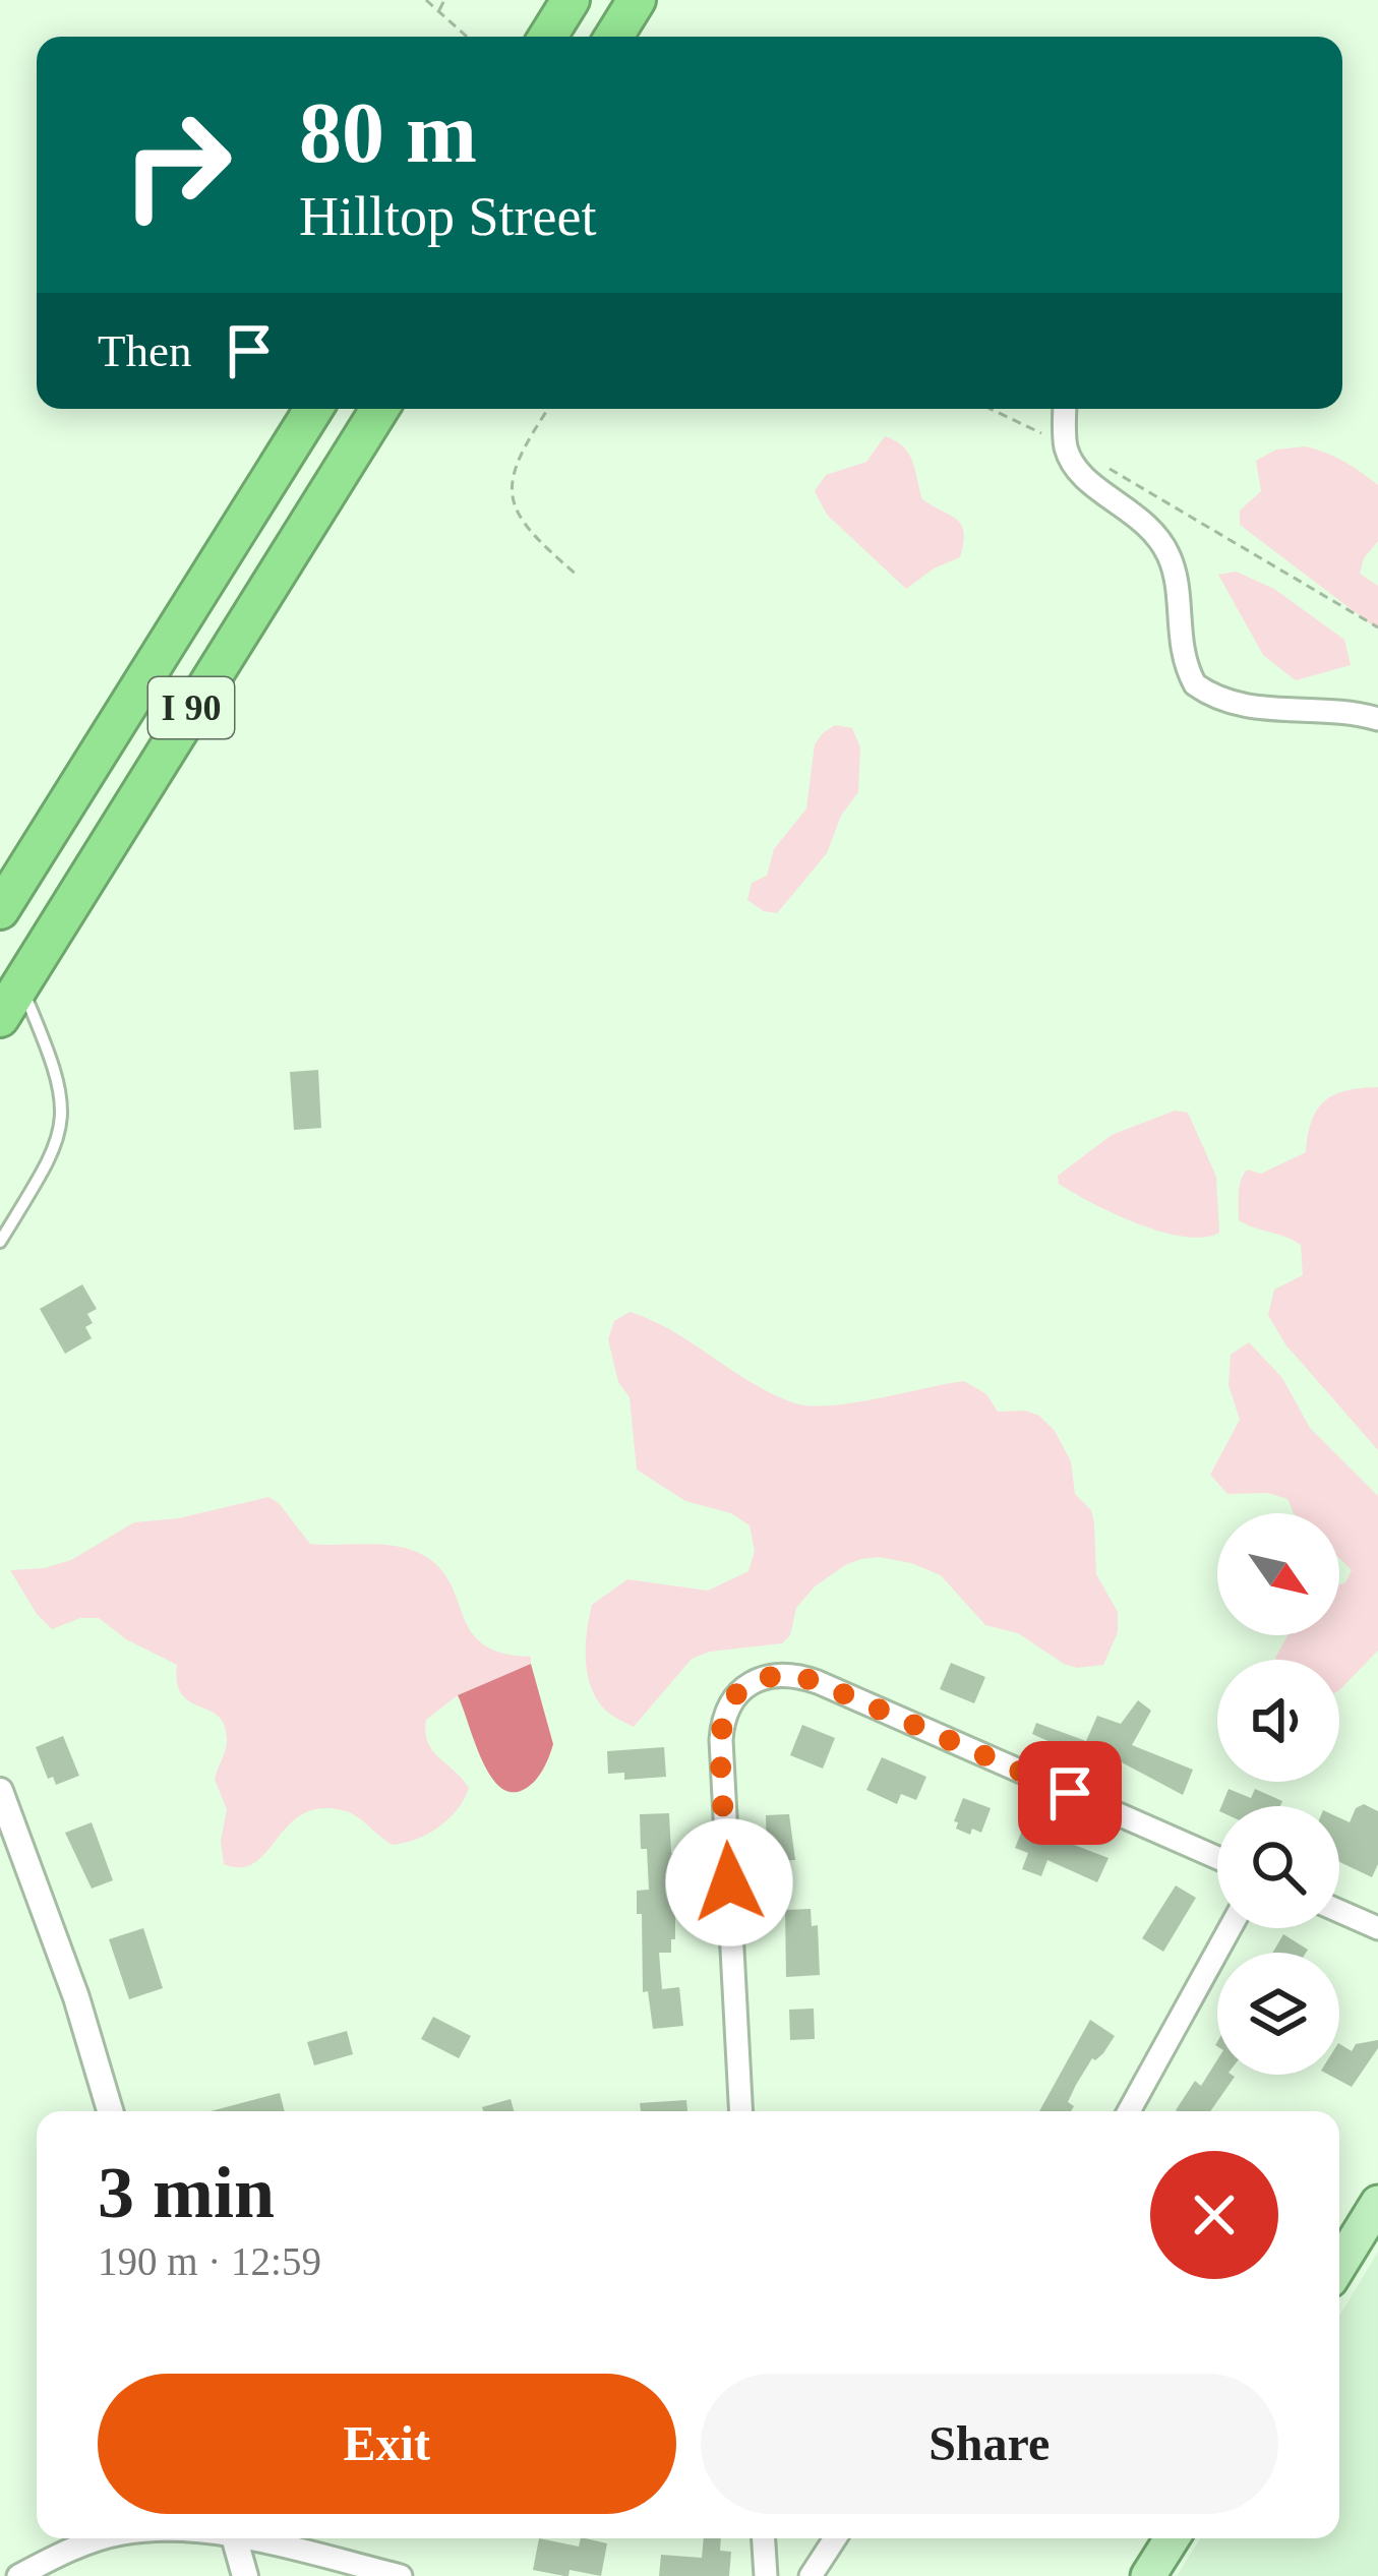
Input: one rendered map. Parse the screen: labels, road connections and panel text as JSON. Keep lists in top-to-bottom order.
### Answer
{
  "streets": {
    "highway": ["I 90"]
  },
  "north": "bottom right",
  "page": {
    "turn": ["80 m", "Hilltop Street"],
    "then": "Then",
    "heading": ["3 min", "190 m · 12:59"],
    "buttons": ["Exit", "Share"]
  }
}
